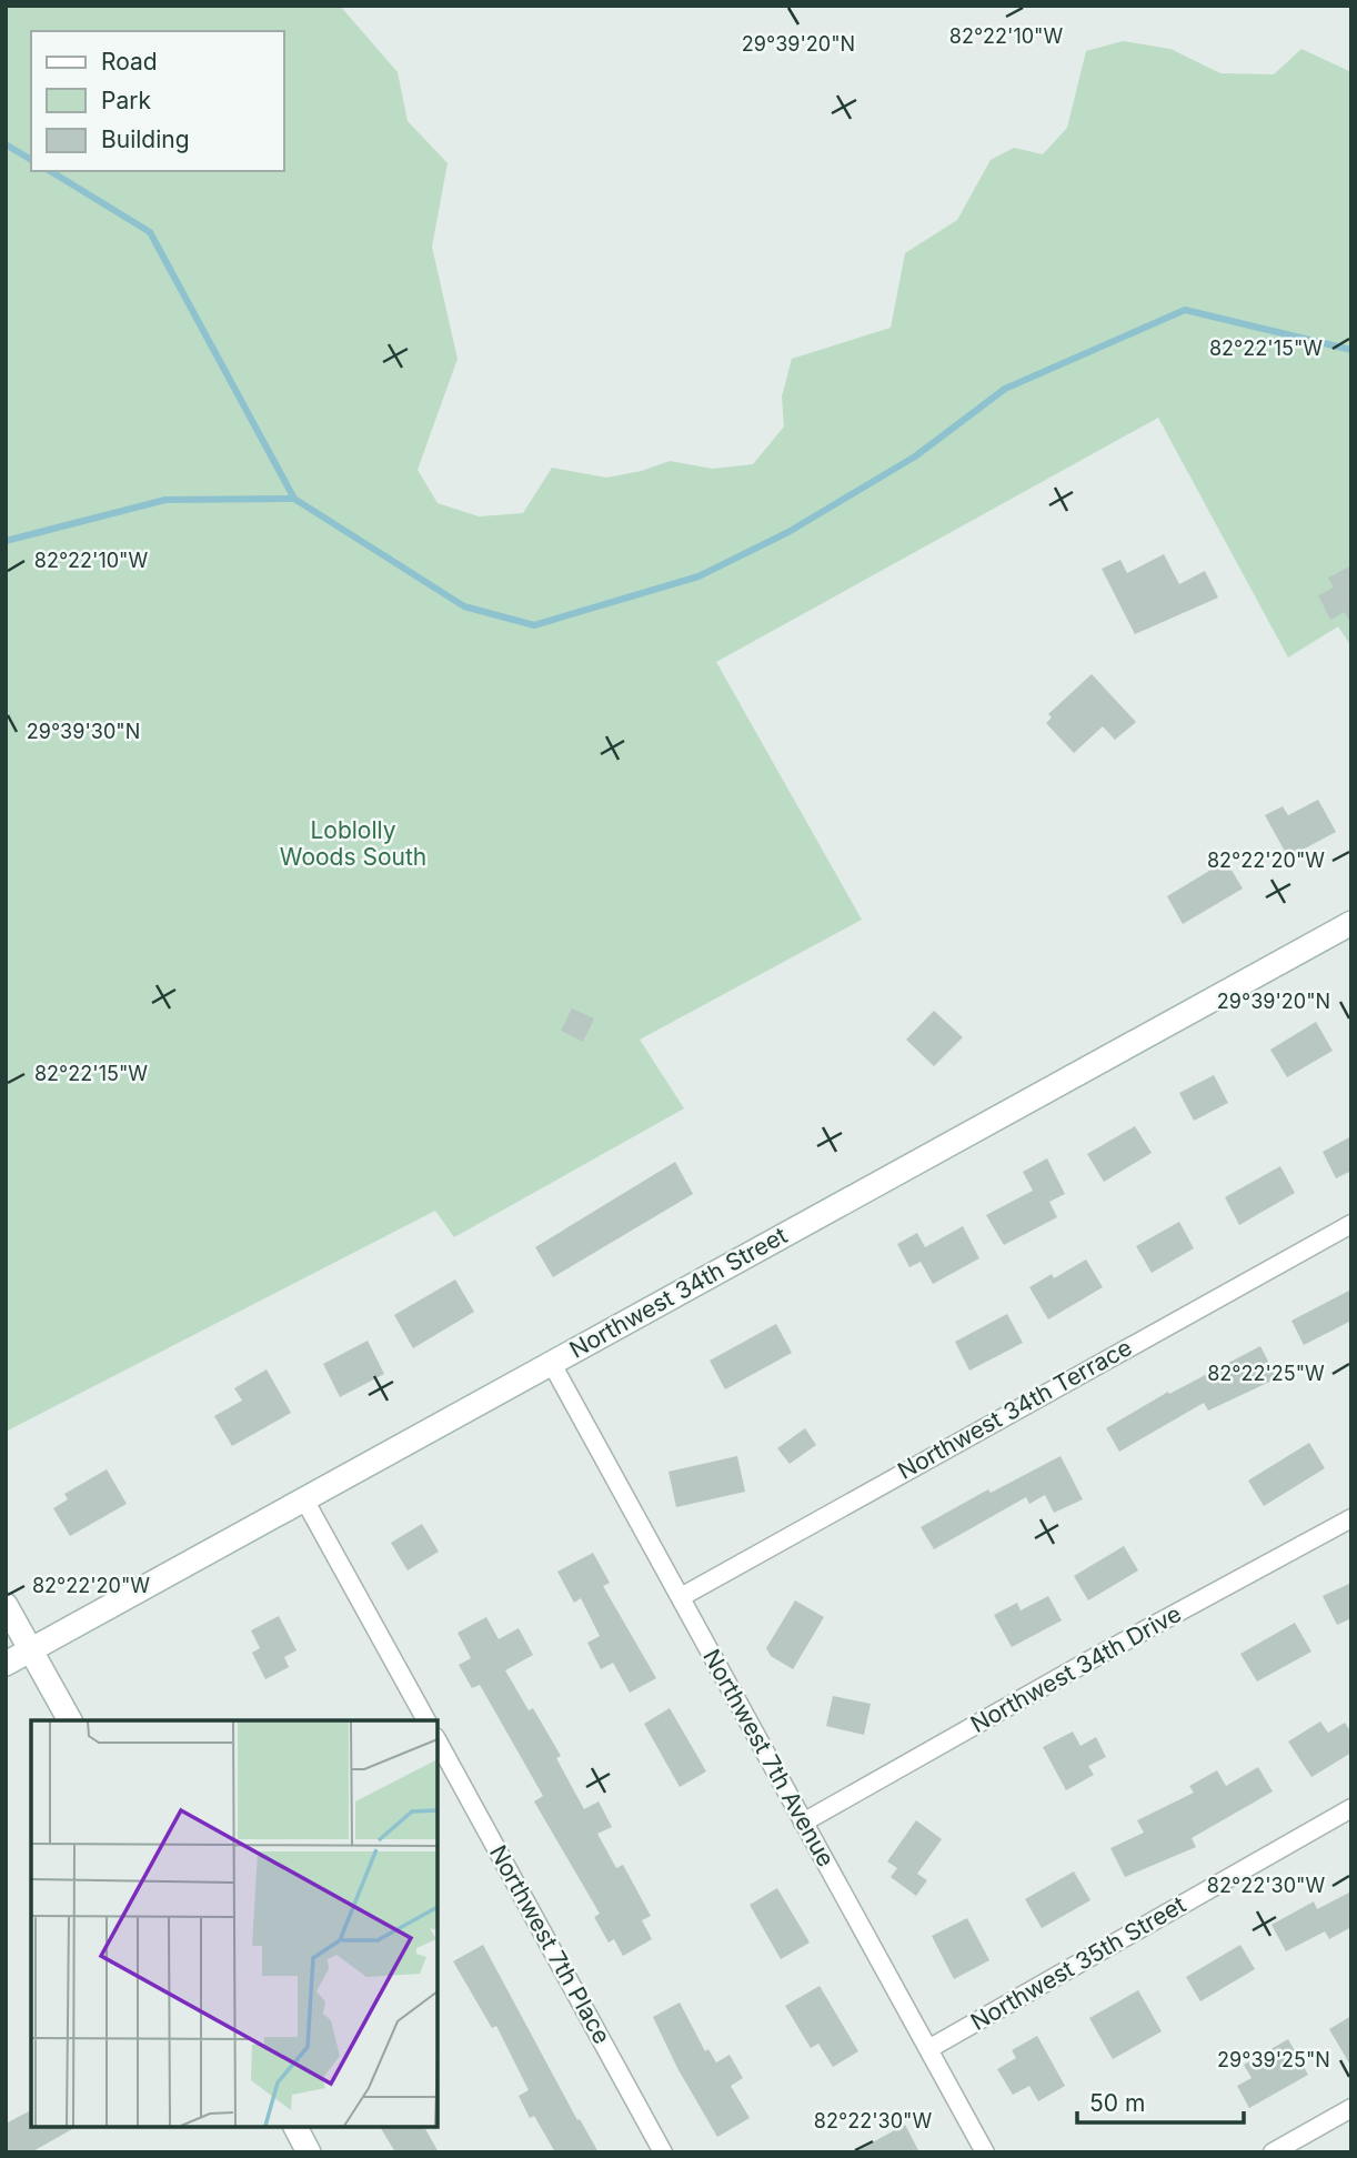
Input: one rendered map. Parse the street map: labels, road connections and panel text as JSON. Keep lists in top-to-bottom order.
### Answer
{
  "streets": {
    "main road": ["Northwest 34th Street"],
    "street": [
      "Northwest 34th Terrace",
      "Northwest 34th Drive",
      "Northwest 7th Avenue",
      "Northwest 7th Place",
      "Northwest 35th Street"
    ]
  },
  "crossings": [
    ["Northwest 34th Street", "Northwest 7th Avenue"],
    ["Northwest 34th Terrace", "Northwest 7th Avenue"],
    ["Northwest 34th Drive", "Northwest 7th Avenue"],
    ["Northwest 7th Avenue", "Northwest 35th Street"]
  ],
  "parks": ["Loblolly Woods South"],
  "legend": ["Road", "Park", "Building"],
  "scale_bar": "50 m",
  "coordinates": [
    "82°22'10\"W",
    "29°39'20\"N",
    "82°22'15\"W",
    "29°39'30\"N",
    "82°22'20\"W",
    "82°22'25\"W",
    "82°22'30\"W",
    "29°39'25\"N"
  ]
}
